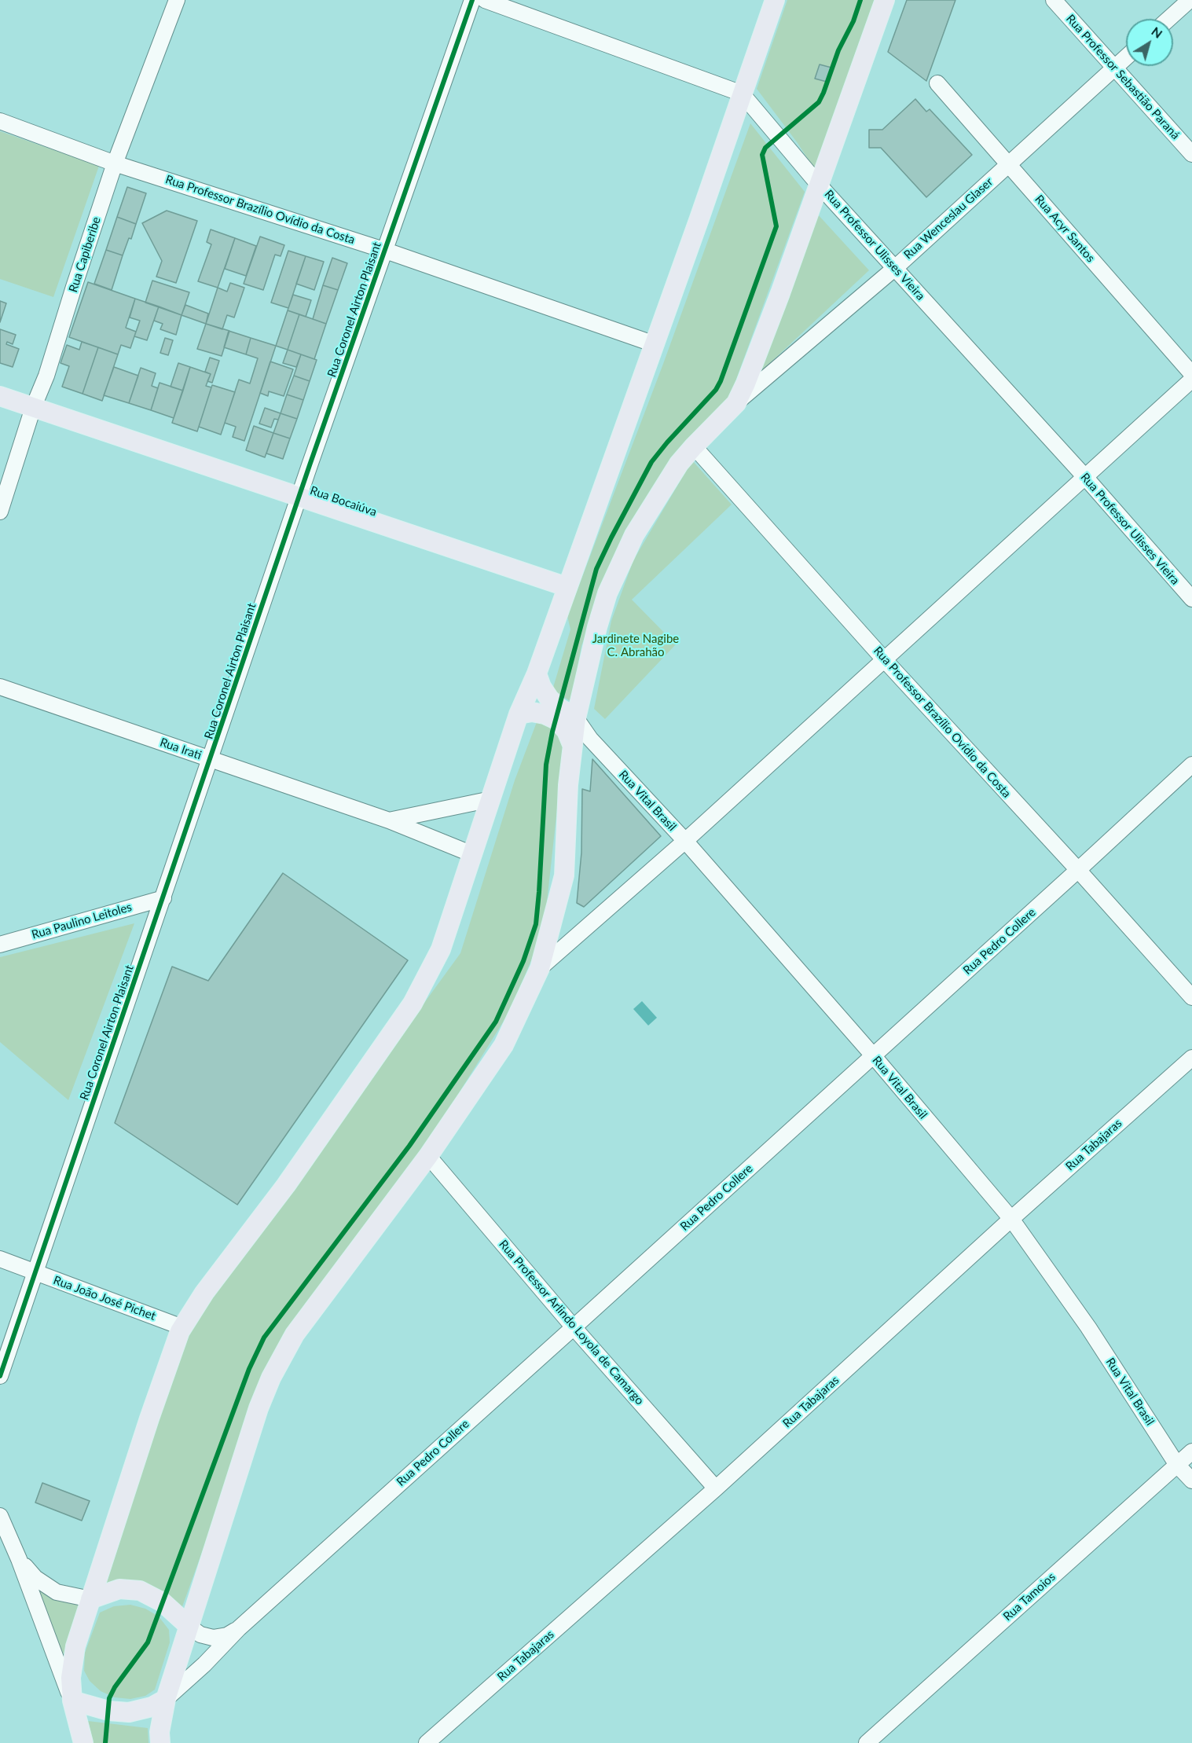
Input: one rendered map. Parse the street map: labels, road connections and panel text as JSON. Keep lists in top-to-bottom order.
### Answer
{
  "streets": {
    "main road": ["Rua Bocaiúva"],
    "street": [
      "Rua Professor Sebastião Paraná",
      "Rua Professor Brazílio Ovídio da Costa",
      "Rua Wenceslau Glaser",
      "Rua Acyr Santos",
      "Rua Professor Ulisses Vieira",
      "Rua Capiberibe",
      "Rua Coronel Airton Plaisant",
      "Rua Irati",
      "Rua Vital Brasil",
      "Rua Paulino Leitoles",
      "Rua Pedro Collere",
      "Rua Tabajaras",
      "Rua João José Pichet",
      "Rua Professor Arlindo Loyola de Camargo",
      "Rua Tamoios"
    ]
  },
  "crossings": [
    ["Rua Professor Sebastião Paraná", "Rua Wenceslau Glaser"],
    ["Rua Professor Brazílio Ovídio da Costa", "Rua Capiberibe"],
    ["Rua Professor Brazílio Ovídio da Costa", "Rua Coronel Airton Plaisant"],
    ["Rua Professor Brazílio Ovídio da Costa", "Rua Pedro Collere"],
    ["Rua Wenceslau Glaser", "Rua Acyr Santos"],
    ["Rua Wenceslau Glaser", "Rua Professor Ulisses Vieira"],
    ["Rua Capiberibe", "Rua Bocaiúva"],
    ["Rua Coronel Airton Plaisant", "Rua Bocaiúva"],
    ["Rua Coronel Airton Plaisant", "Rua Irati"],
    ["Rua Coronel Airton Plaisant", "Rua Paulino Leitoles"],
    ["Rua Coronel Airton Plaisant", "Rua João José Pichet"],
    ["Rua Vital Brasil", "Rua Pedro Collere"],
    ["Rua Vital Brasil", "Rua Tabajaras"],
    ["Rua Vital Brasil", "Rua Tamoios"],
    ["Rua Pedro Collere", "Rua Professor Arlindo Loyola de Camargo"],
    ["Rua Tabajaras", "Rua Professor Arlindo Loyola de Camargo"]
  ],
  "parks": ["Jardinete Nagibe C. Abrahão"],
  "north": "top right"
}
